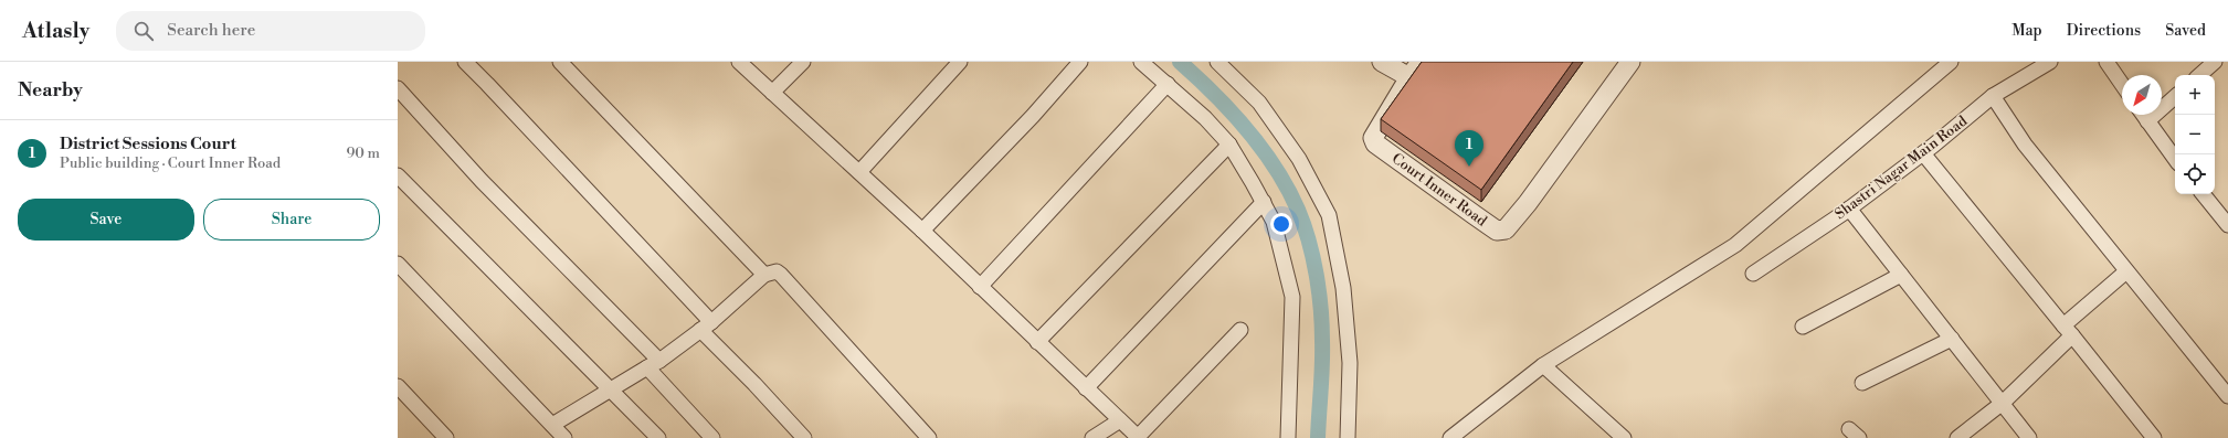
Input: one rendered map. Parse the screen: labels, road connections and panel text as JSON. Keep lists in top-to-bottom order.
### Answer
{
  "streets": {
    "street": ["Shastri Nagar Main Road", "Court Inner Road"]
  },
  "north": "bottom left",
  "page": {
    "header": "Atlasly",
    "search": "Search here",
    "nav": ["Map", "Directions", "Saved"],
    "heading": "Nearby",
    "map_buttons": ["+", "−"],
    "list": [
      {
        "mark": "1",
        "name": "District Sessions Court",
        "note": "Public building · Court Inner Road",
        "value": "90 m"
      }
    ],
    "pins": "1",
    "buttons": ["Save", "Share"]
  }
}
